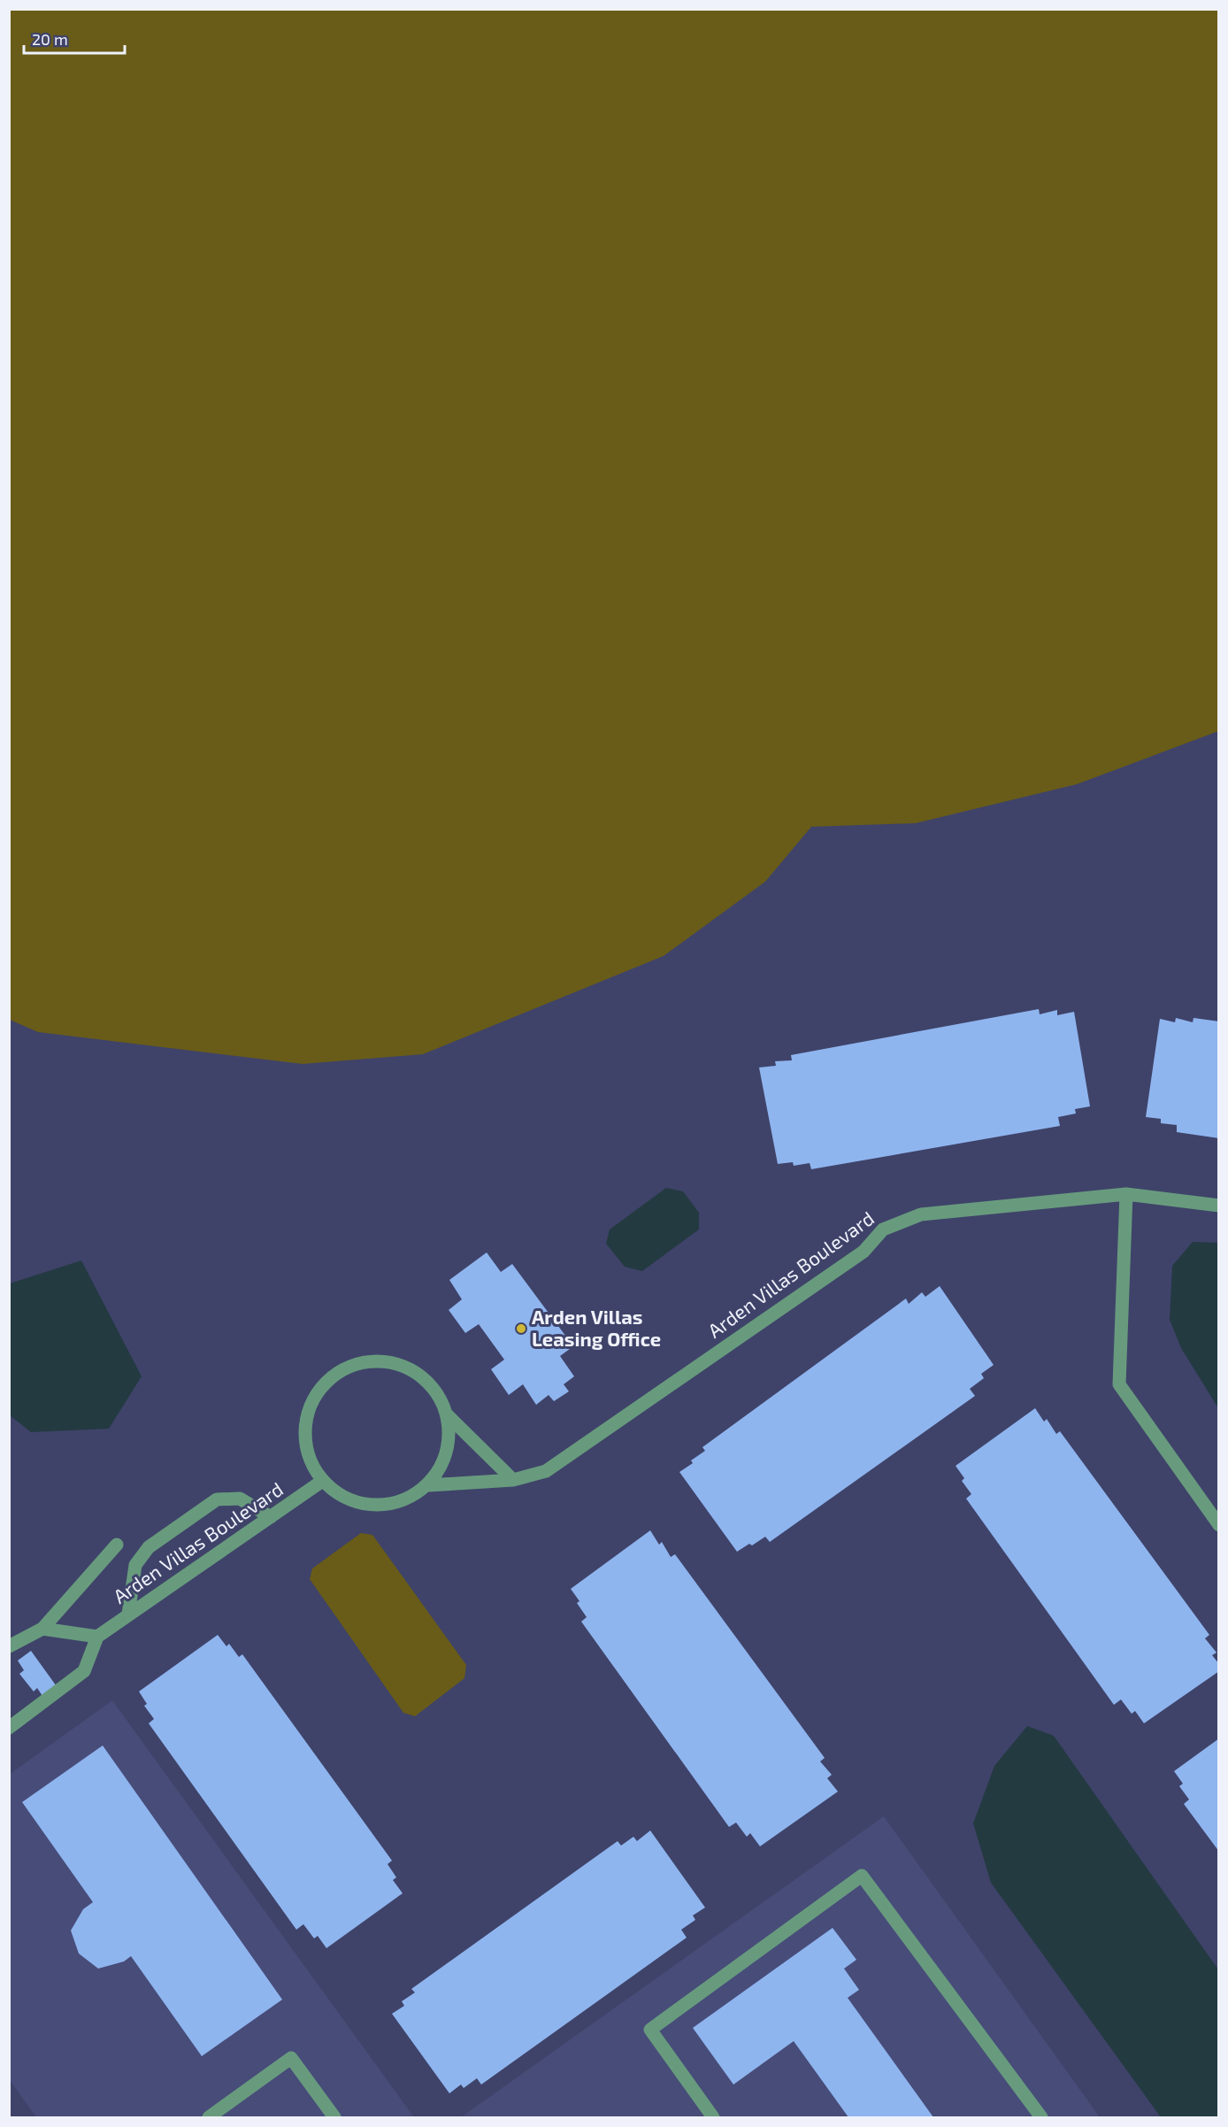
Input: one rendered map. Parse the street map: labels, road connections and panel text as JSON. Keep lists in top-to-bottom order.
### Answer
{
  "streets": {
    "lane": ["Arden Villas Boulevard"]
  },
  "places": ["Arden Villas Leasing Office"],
  "scale_bar": "20 m"
}
